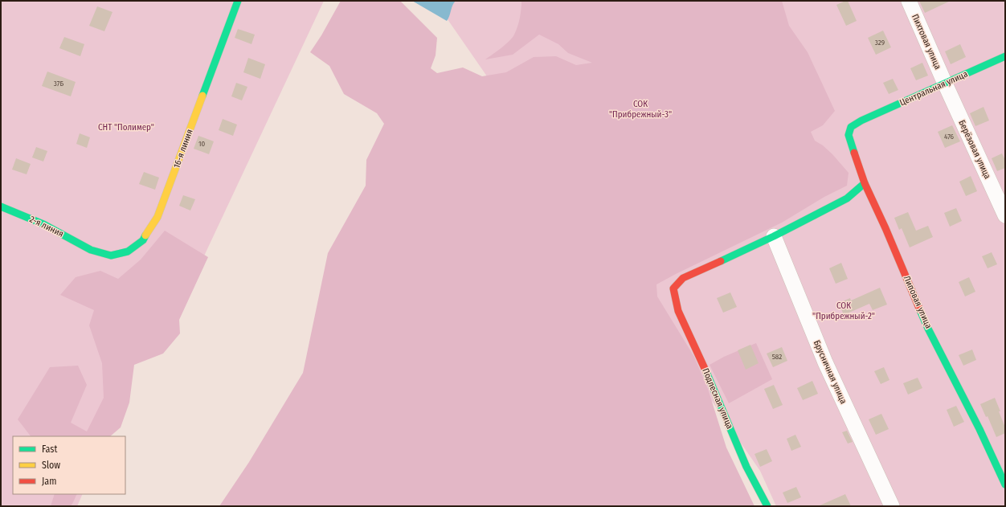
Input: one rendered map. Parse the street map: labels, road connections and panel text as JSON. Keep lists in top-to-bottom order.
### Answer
{
  "streets": {
    "street": [
      "Пихтовая улица",
      "Центральная улица",
      "16-я линия",
      "Берёзовая улица",
      "2-я линия",
      "Липовая улица",
      "Брусничная улица",
      "Подлесная улица"
    ]
  },
  "crossings": [
    ["Пихтовая улица", "Центральная улица"],
    ["Пихтовая улица", "Берёзовая улица"],
    ["Центральная улица", "Берёзовая улица"],
    ["Центральная улица", "Липовая улица"],
    ["16-я линия", "2-я линия"],
    ["Брусничная улица", "Подлесная улица"]
  ],
  "parks": ["СОК \"Прибрежный-3\"", "СНТ \"Полимер\"", "СОК \"Прибрежный-2\""],
  "house_numbers": [
    "329",
    "37Б",
    "476",
    "10",
    "582"
  ],
  "legend": ["Fast", "Slow", "Jam"]
}
